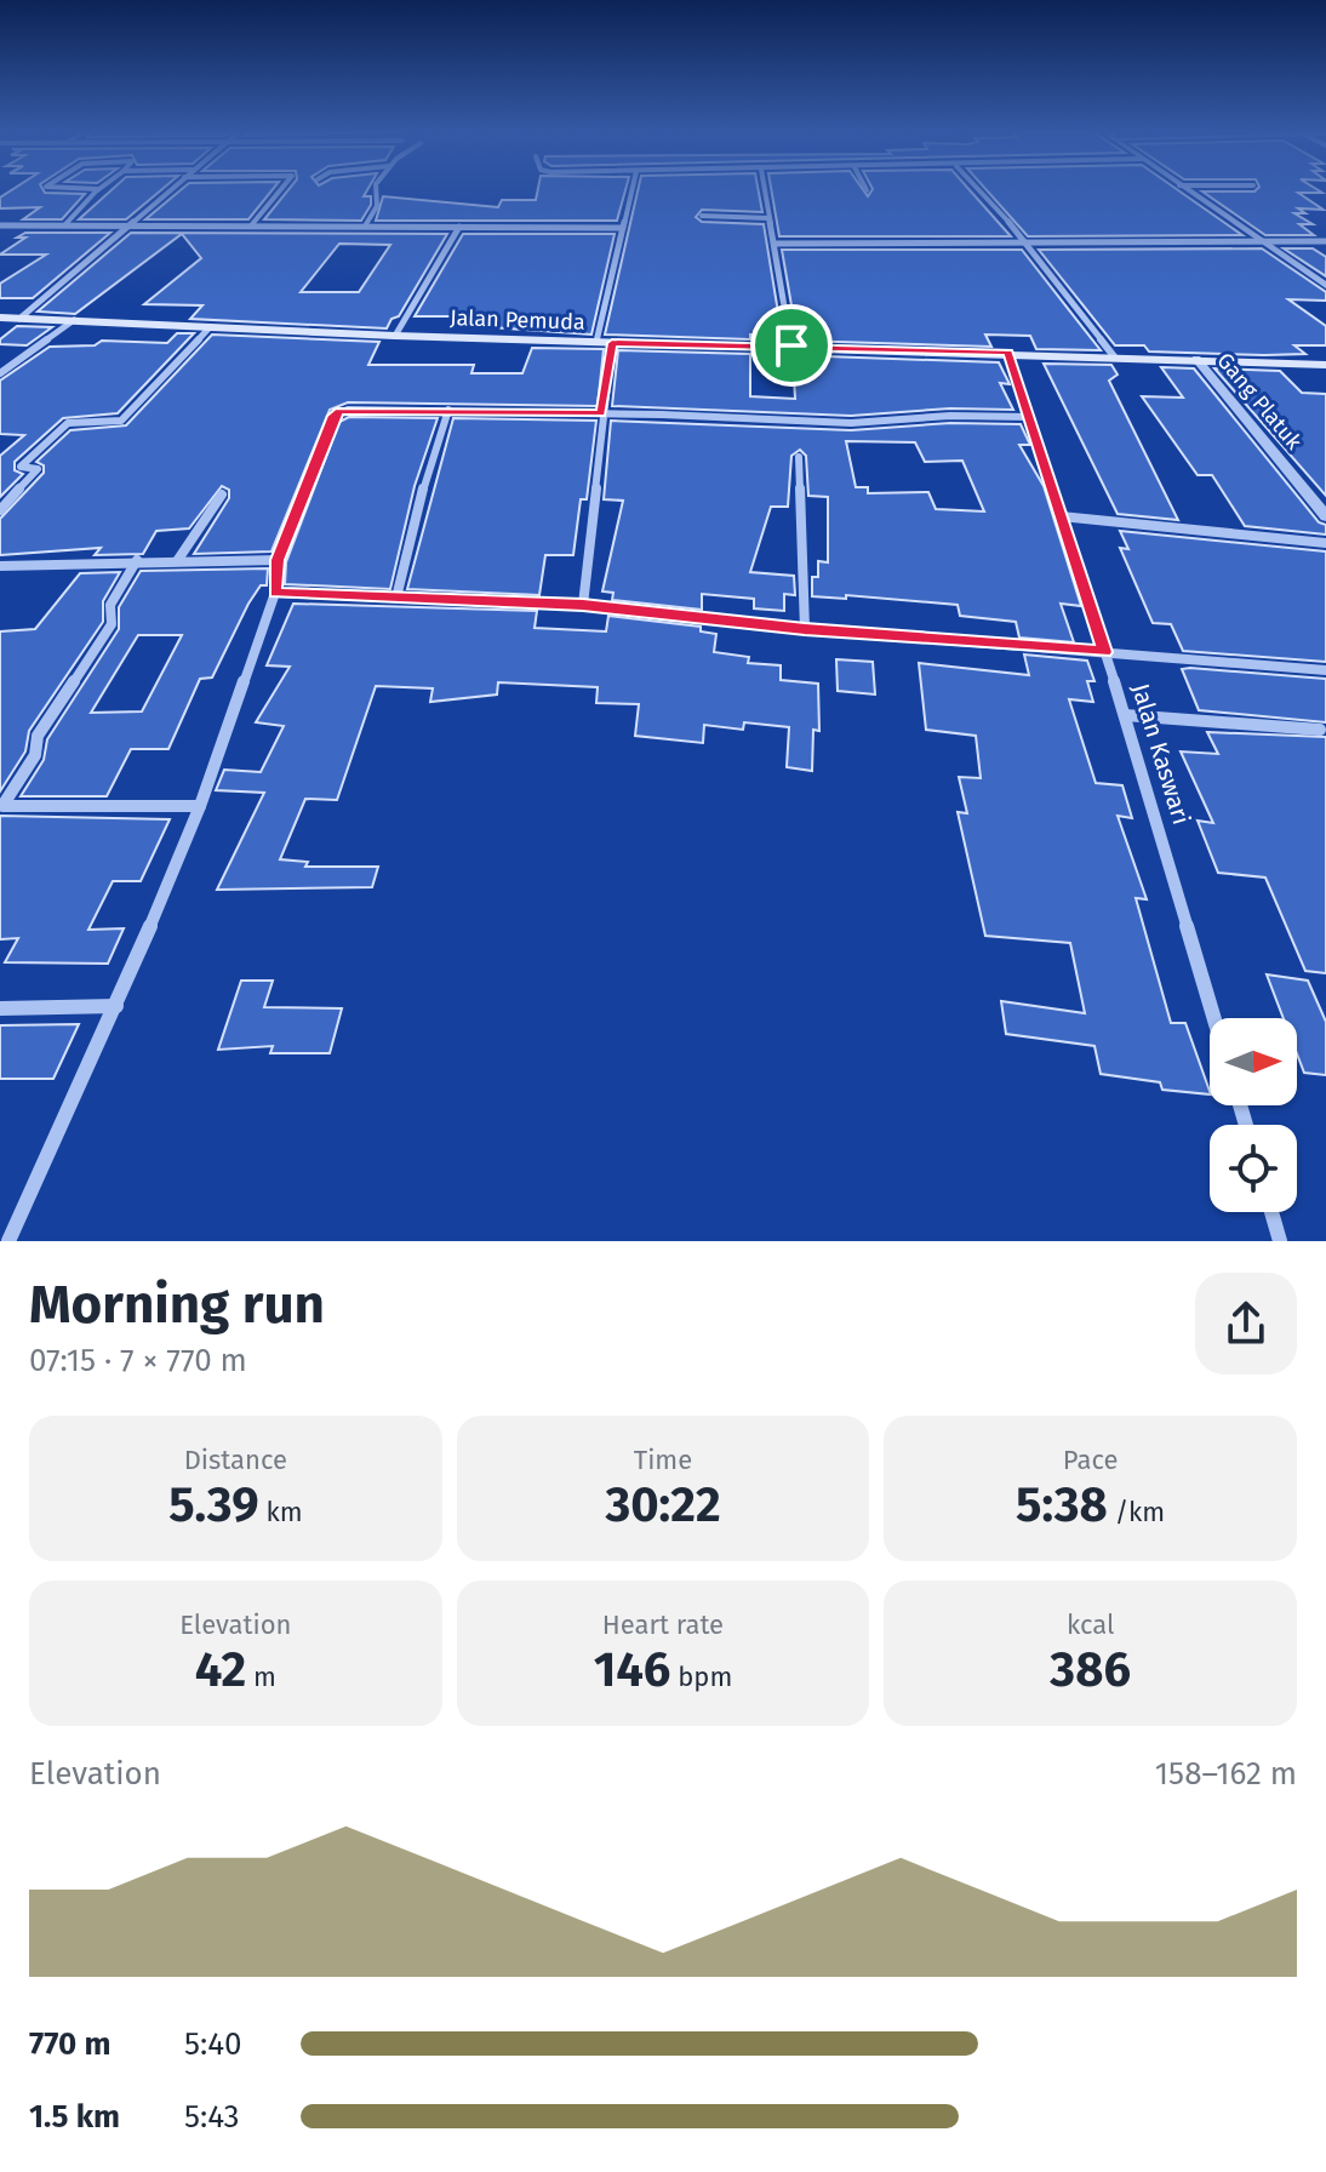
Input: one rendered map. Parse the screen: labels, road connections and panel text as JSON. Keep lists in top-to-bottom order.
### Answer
{
  "streets": {
    "main road": ["Jalan Pemuda"],
    "street": ["Gang Platuk", "Jalan Kaswari"]
  },
  "crossings": [
    ["Jalan Pemuda", "Gang Platuk"],
    ["Jalan Pemuda", "Jalan Kaswari"]
  ],
  "north": "right",
  "page": {
    "heading": ["Morning run", "07:15 · 7 × 770 m"],
    "stats": [
      ["Distance", "5.39 km"],
      ["Time", "30:22"],
      ["Pace", "5:38 /km"],
      ["Elevation", "42 m"],
      ["Heart rate", "146 bpm"],
      ["kcal", "386"]
    ],
    "chart": ["Elevation", "158–162 m"],
    "list": [
      {
        "name": "770 m",
        "note": "5:40"
      },
      {
        "name": "1.5 km",
        "note": "5:43"
      }
    ]
  }
}
